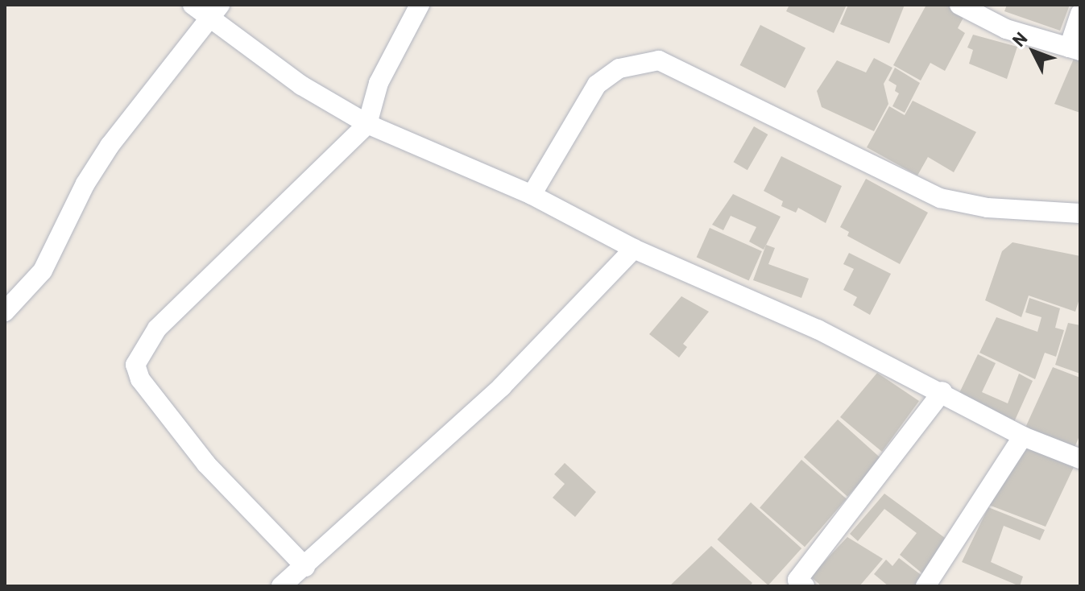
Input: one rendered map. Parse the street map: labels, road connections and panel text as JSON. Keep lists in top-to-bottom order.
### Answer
{
  "north": "top left"
}
